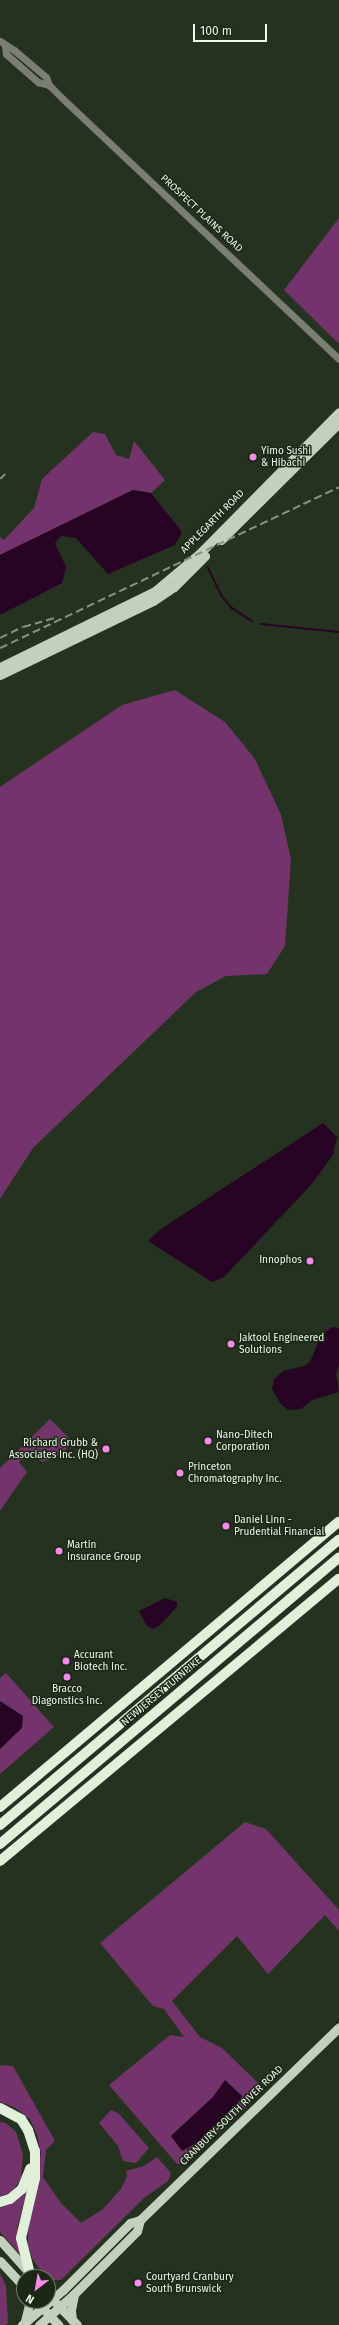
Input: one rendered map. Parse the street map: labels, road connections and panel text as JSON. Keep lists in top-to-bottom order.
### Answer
{
  "streets": {
    "highway": ["NEW JERSEY TURNPIKE"],
    "main road": ["APPLEGARTH ROAD", "CRANBURY-SOUTH RIVER ROAD"],
    "street": ["PROSPECT PLAINS ROAD"]
  },
  "places": [
    "Yimo Sushi & Hibachi",
    "Innophos",
    "Jaktool Engineered Solutions",
    "Nano-Ditech Corporation",
    "Richard Grubb & Associates Inc. (HQ)",
    "Princeton Chromatography Inc.",
    "Daniel Linn - Prudential Financial",
    "Martin Insurance Group",
    "Accurant Biotech Inc.",
    "Bracco Diagonstics Inc.",
    "Courtyard Cranbury South Brunswick"
  ],
  "scale_bar": "100 m",
  "north": "bottom left"
}
